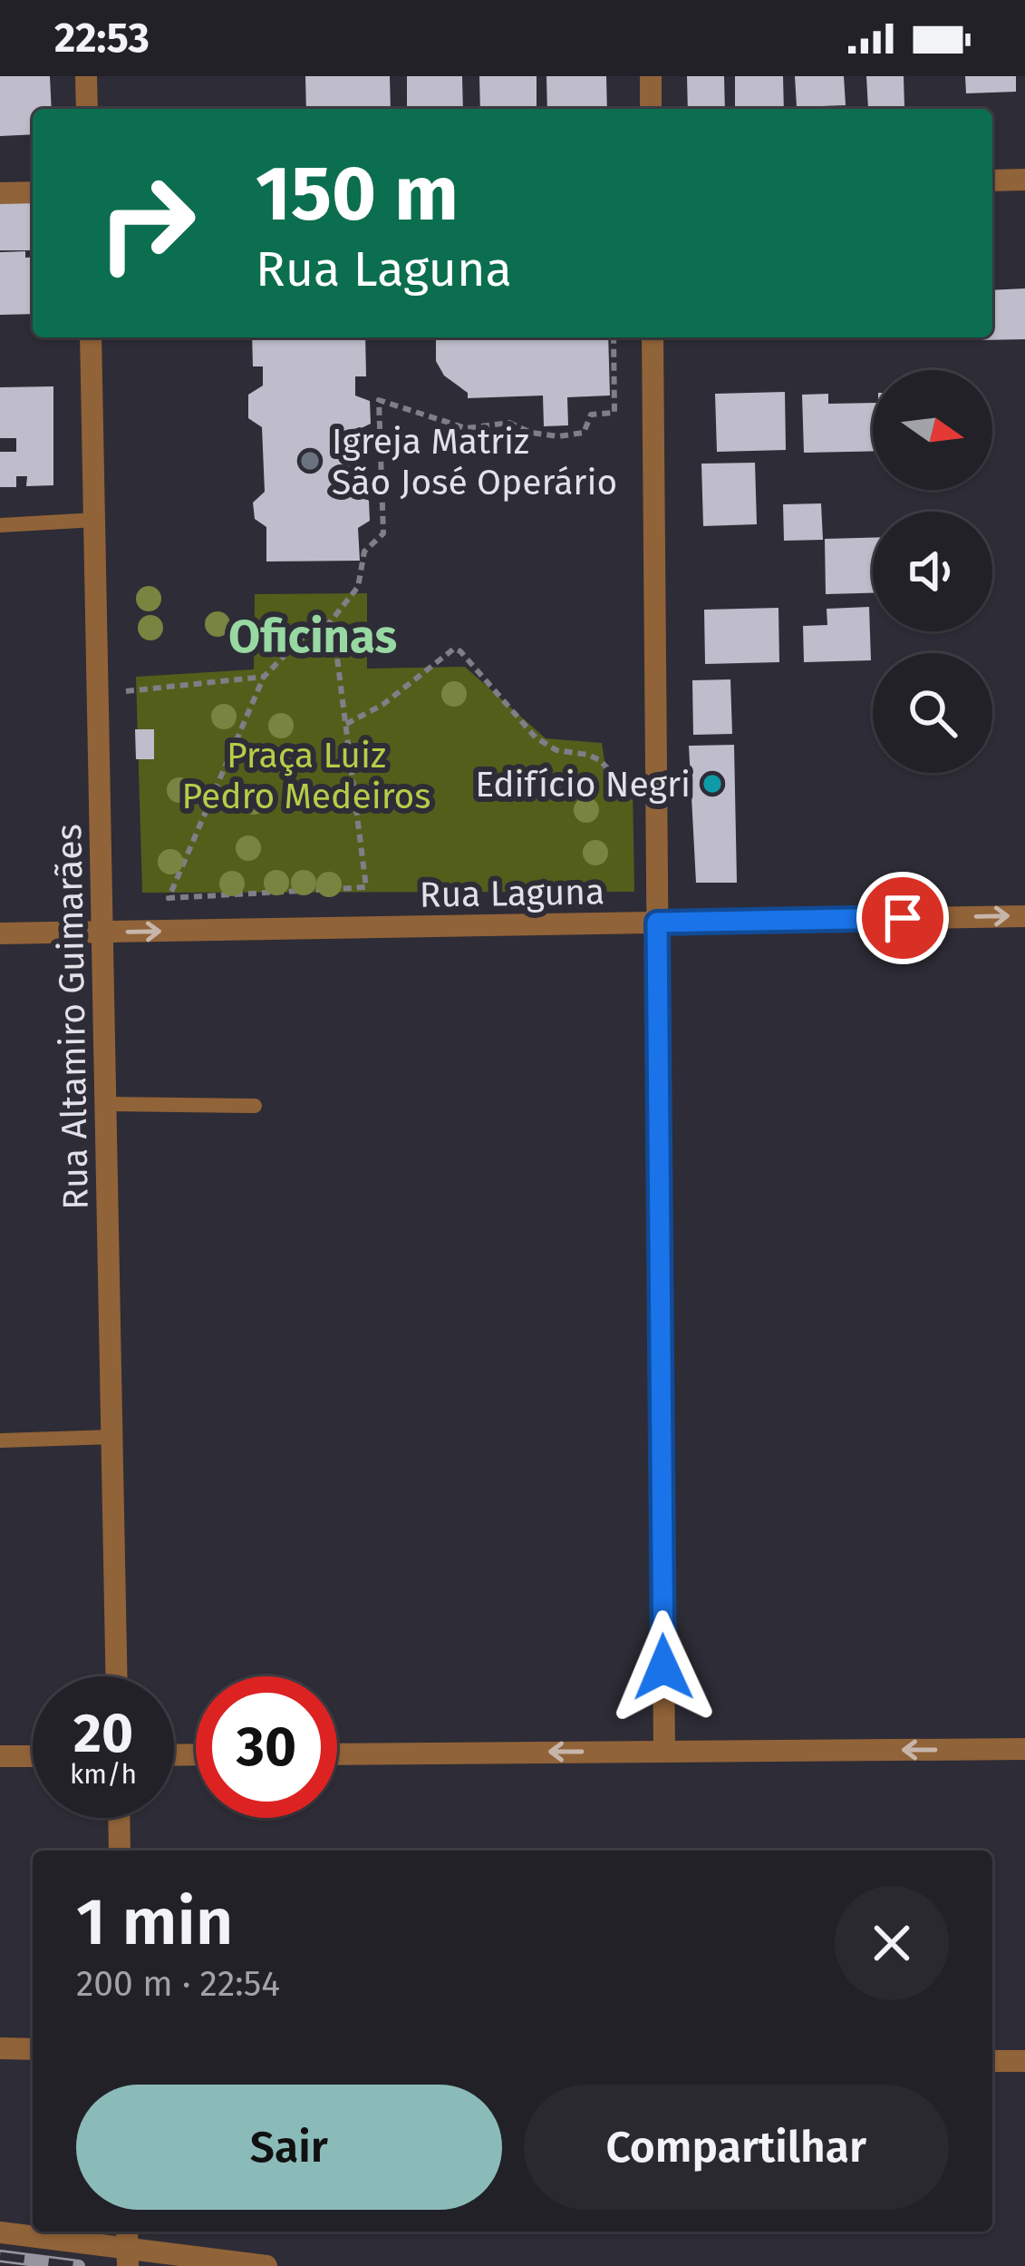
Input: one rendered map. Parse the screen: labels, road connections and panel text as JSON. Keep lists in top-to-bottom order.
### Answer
{
  "streets": {
    "street": ["Rua Laguna", "Rua Altamiro Guimarães"]
  },
  "crossings": [
    ["Rua Laguna", "Rua Altamiro Guimarães"]
  ],
  "one_way": ["Rua Laguna"],
  "districts": ["Oficinas"],
  "parks": ["Praça Luiz Pedro Medeiros"],
  "places": ["Igreja Matriz São José Operário", "Edifício Negri"],
  "north": "right",
  "page": {
    "status": "22:53",
    "turn": ["150 m", "Rua Laguna"],
    "speed": "20 km/h",
    "limit": "30",
    "heading": ["1 min", "200 m · 22:54"],
    "buttons": ["Sair", "Compartilhar"]
  }
}
